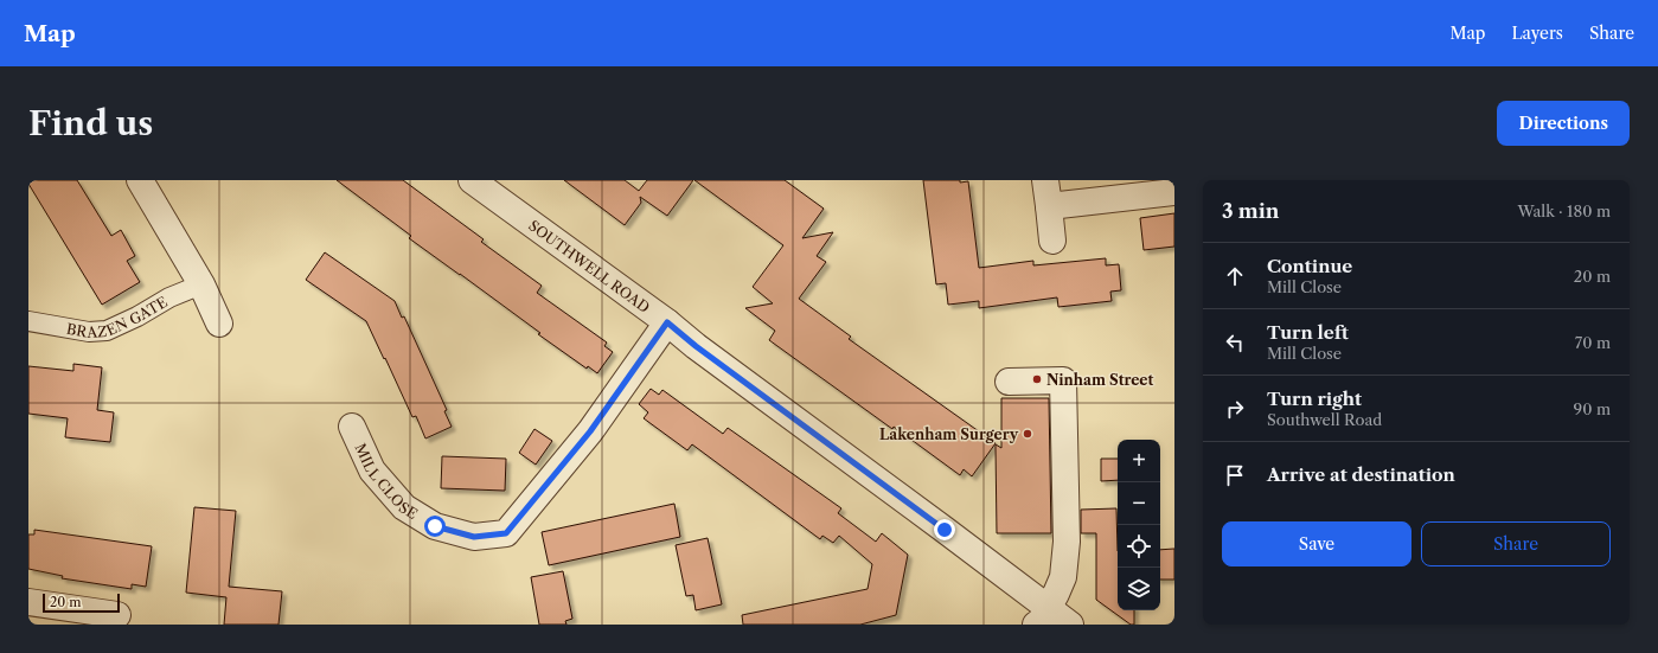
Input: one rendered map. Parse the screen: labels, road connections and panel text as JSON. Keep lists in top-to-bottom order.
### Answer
{
  "streets": {
    "street": ["SOUTHWELL ROAD", "BRAZEN GATE", "MILL CLOSE"]
  },
  "crossings": [
    ["SOUTHWELL ROAD", "MILL CLOSE"]
  ],
  "places": ["Ninham Street", "Lakenham Surgery"],
  "scale_bar": "20 m",
  "page": {
    "header": "Map",
    "nav": ["Map", "Layers", "Share"],
    "buttons": [
      "Directions",
      ["Save", "Share"]
    ],
    "title": "Find us",
    "heading": ["3 min", "Walk · 180 m"],
    "list": [
      ["Continue", "Mill Close", "20 m"],
      ["Turn left", "Mill Close", "70 m"],
      ["Turn right", "Southwell Road", "90 m"],
      "Arrive at destination"
    ],
    "map_buttons": ["+", "−"],
    "scale": "20 m"
  }
}
